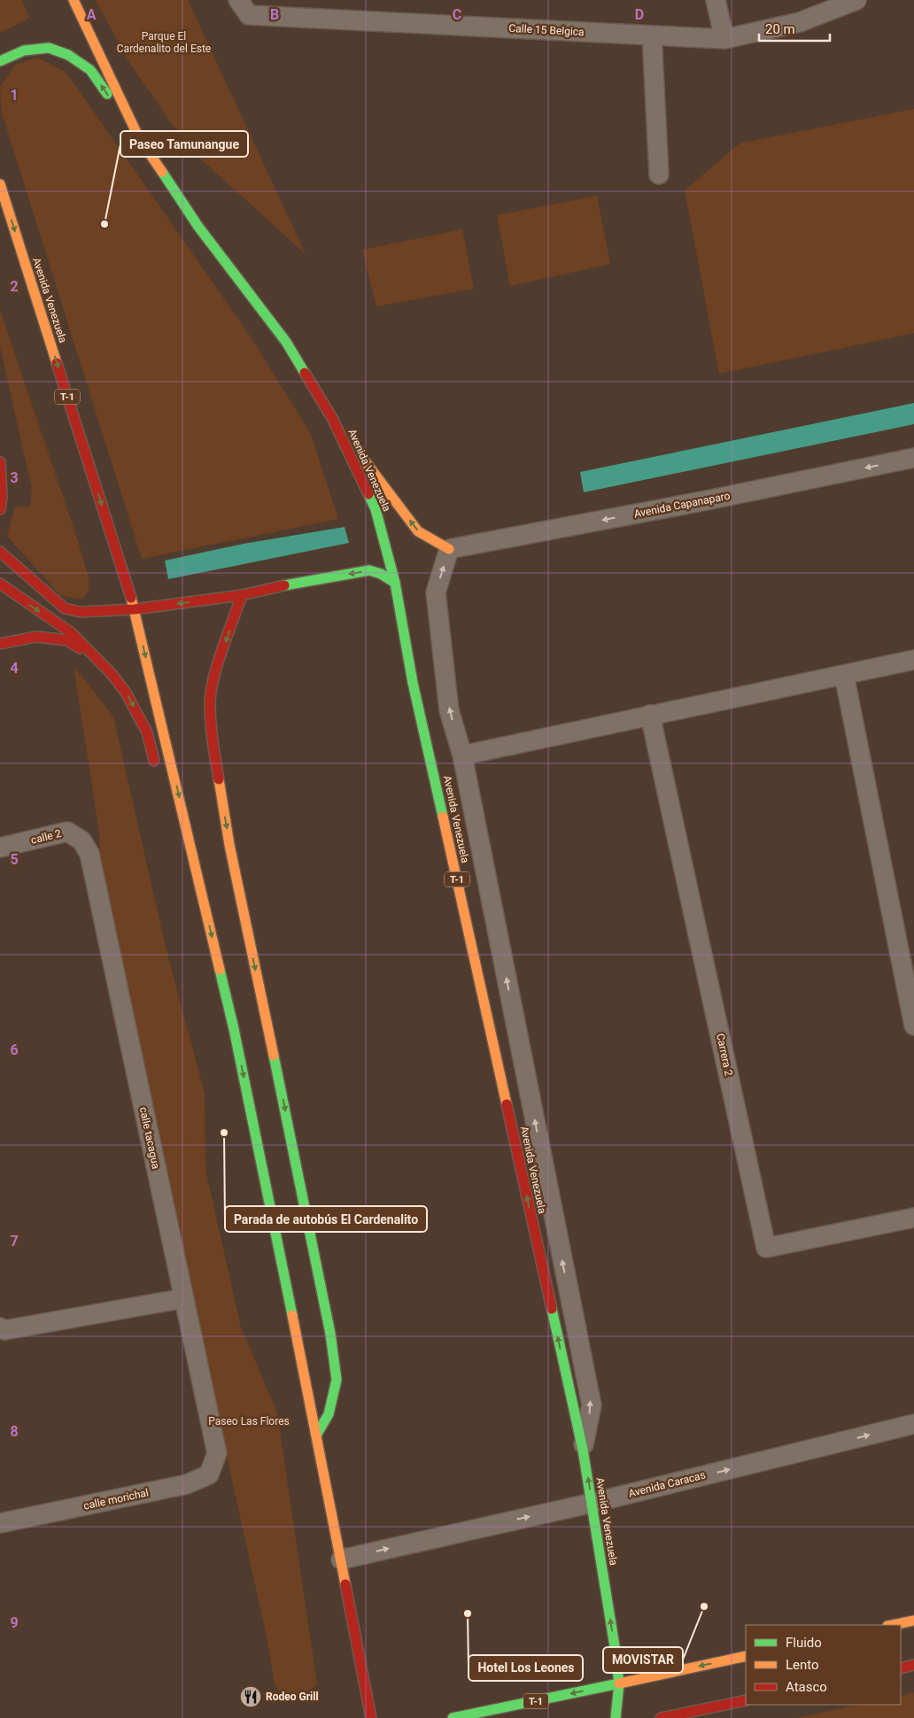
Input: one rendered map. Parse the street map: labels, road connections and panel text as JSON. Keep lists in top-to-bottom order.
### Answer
{
  "streets": {
    "main road": ["Avenida Venezuela", "T-1"],
    "street": [
      "Calle 15 Belgica",
      "Avenida Capanaparo",
      "calle 2",
      "Carrera 2",
      "calle tacagua",
      "Avenida Caracas",
      "calle morichal"
    ]
  },
  "crossings": [
    ["Avenida Venezuela", "T-1"],
    ["Avenida Venezuela", "Avenida Caracas"],
    ["calle 2", "calle tacagua"],
    ["calle tacagua", "calle morichal"]
  ],
  "one_way": ["Avenida Capanaparo", "Avenida Caracas"],
  "parks": ["Parque El Cardenalito del Este", "Paseo Las Flores"],
  "places": {
    "other": [
      "Paseo Tamunangue",
      "Parada de autobús El Cardenalito",
      "MOVISTAR",
      "Hotel Los Leones"
    ],
    "restaurant": ["Rodeo Grill"]
  },
  "legend": ["Fluido", "Lento", "Atasco"],
  "scale_bar": "20 m",
  "grid": {
    "columns": [
      "A",
      "B",
      "C",
      "D"
    ],
    "rows": [
      "1",
      "2",
      "3",
      "4",
      "5",
      "6",
      "7",
      "8",
      "9"
    ]
  }
}
